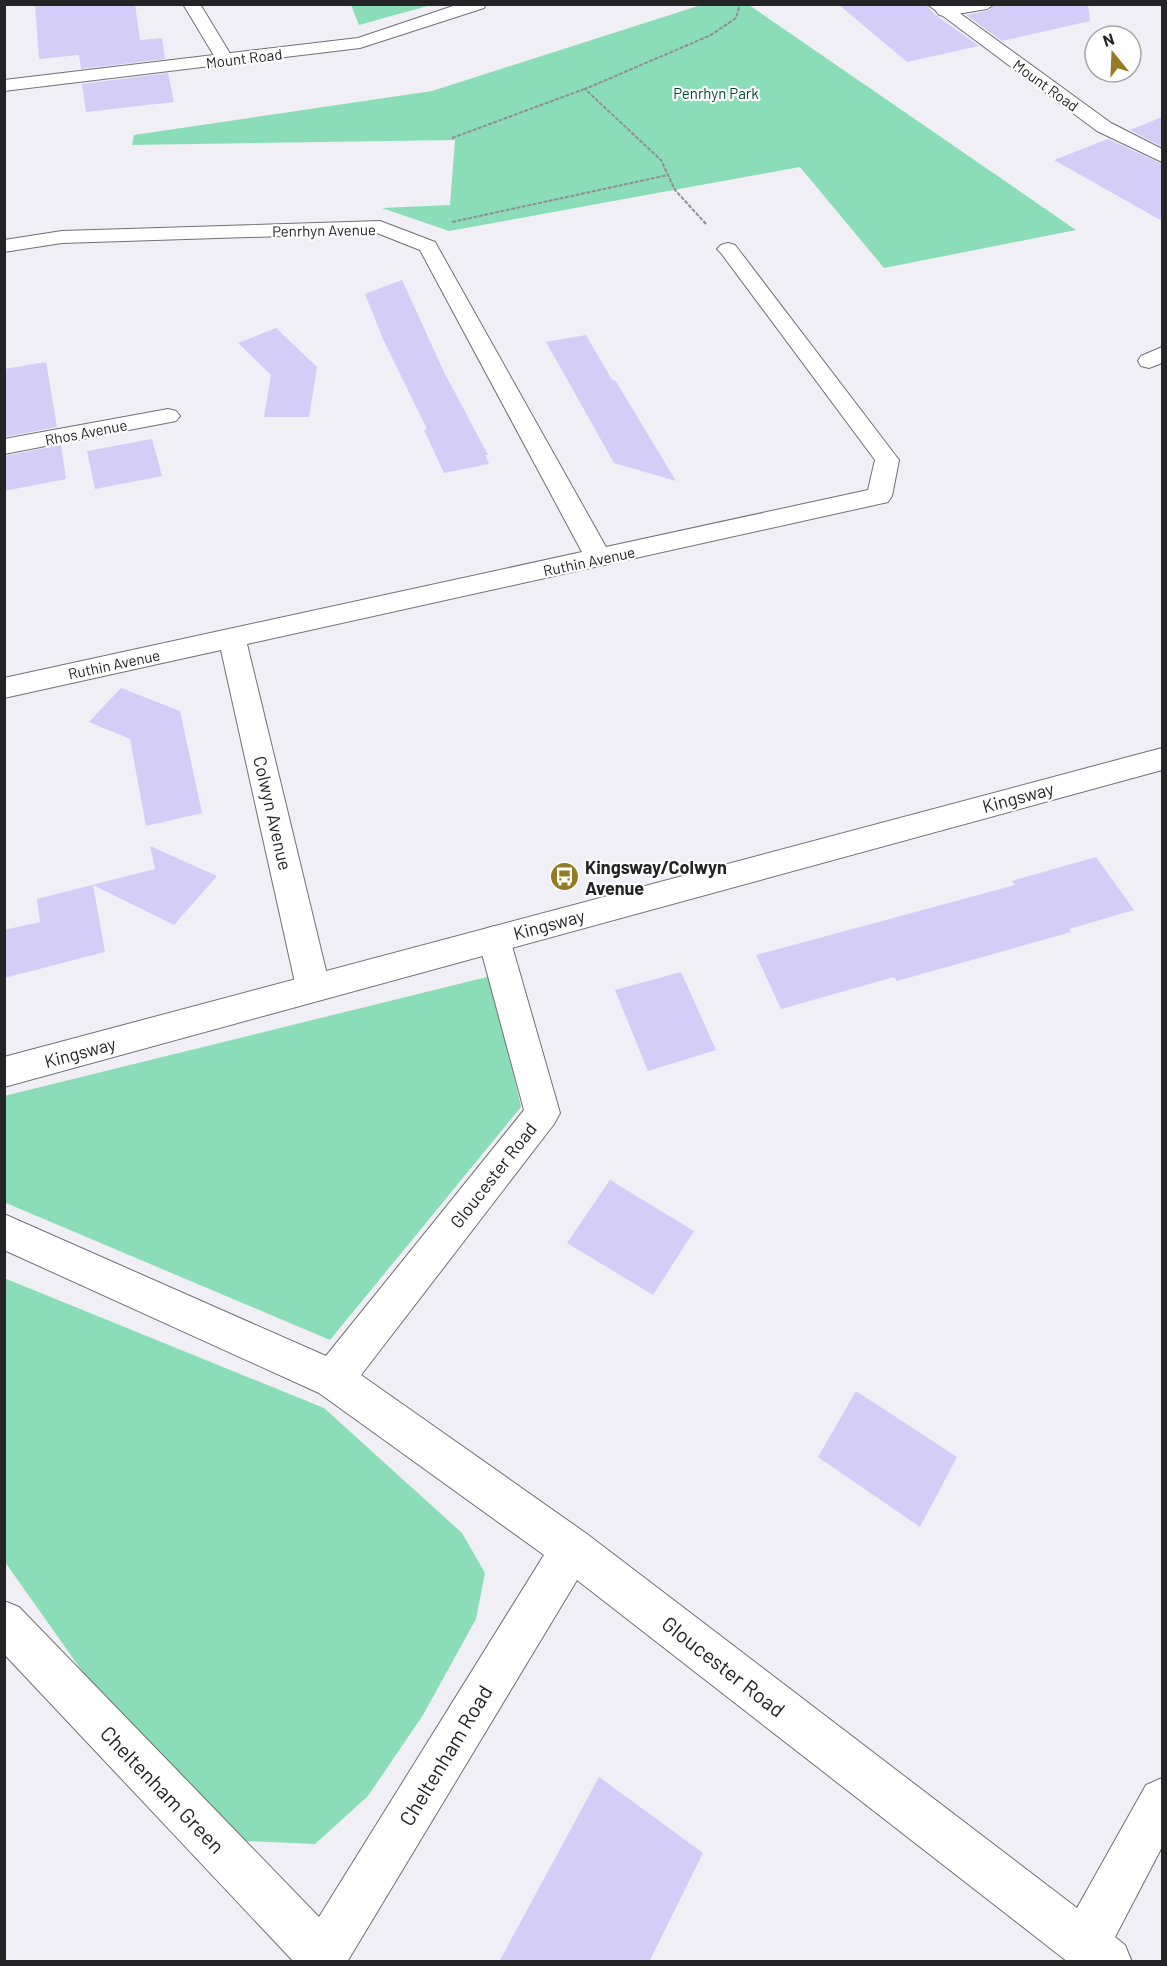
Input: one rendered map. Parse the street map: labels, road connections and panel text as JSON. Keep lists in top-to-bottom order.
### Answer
{
  "streets": {
    "street": [
      "Mount Road",
      "Penrhyn Avenue",
      "Rhos Avenue",
      "Ruthin Avenue",
      "Kingsway",
      "Colwyn Avenue",
      "Gloucester Road",
      "Cheltenham Road",
      "Cheltenham Green"
    ]
  },
  "crossings": [
    ["Penrhyn Avenue", "Ruthin Avenue"],
    ["Ruthin Avenue", "Colwyn Avenue"],
    ["Kingsway", "Colwyn Avenue"],
    ["Kingsway", "Gloucester Road"],
    ["Gloucester Road", "Cheltenham Road"],
    ["Cheltenham Road", "Cheltenham Green"]
  ],
  "parks": ["Penrhyn Park"],
  "places": {
    "bus stop": ["Kingsway/Colwyn Avenue"]
  },
  "north": "top"
}
